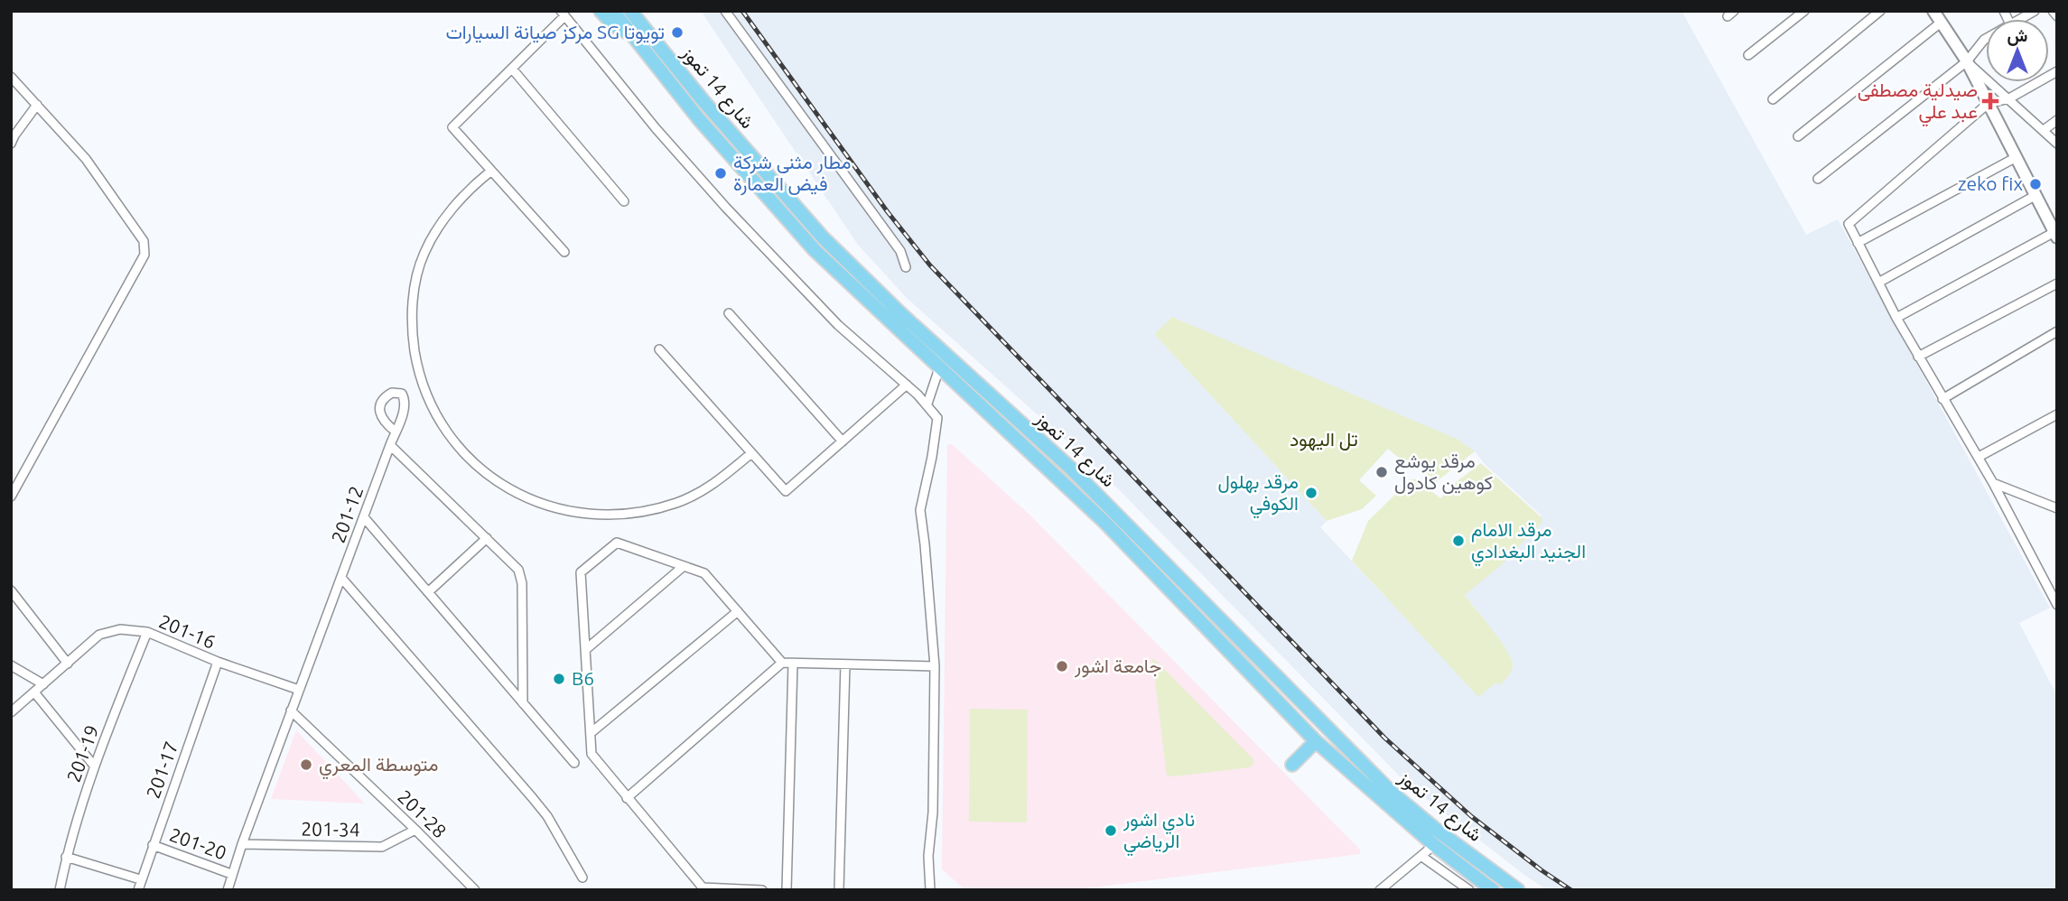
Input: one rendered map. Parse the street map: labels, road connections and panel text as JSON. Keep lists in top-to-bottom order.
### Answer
{
  "streets": {
    "main road": ["شارع 14 تموز"],
    "street": [
      "201-12",
      "201-16",
      "201-19",
      "201-17",
      "201-28",
      "201-34",
      "201-20"
    ]
  },
  "crossings": [
    ["201-12", "201-16"],
    ["201-12", "201-28"],
    ["201-12", "201-34"],
    ["201-12", "201-20"],
    ["201-16", "201-19"],
    ["201-16", "201-17"],
    ["201-17", "201-20"],
    ["201-28", "201-34"]
  ],
  "parks": ["تل اليهود"],
  "places": {
    "other": [
      "مركز صيانة السيارات SG تويوتا",
      "مطار مثنى شركة فيض العمارة",
      "zeko fix",
      "مرقد يوشع كوهين كادول",
      "مرقد بهلول الكوفي",
      "مرقد الامام الجنيد البغدادي",
      "جامعة اشور",
      "B6",
      "متوسطة المعري",
      "نادي اشور الرياضي"
    ],
    "health": ["صيدلية مصطفى عبد علي"]
  },
  "north": "top"
}
